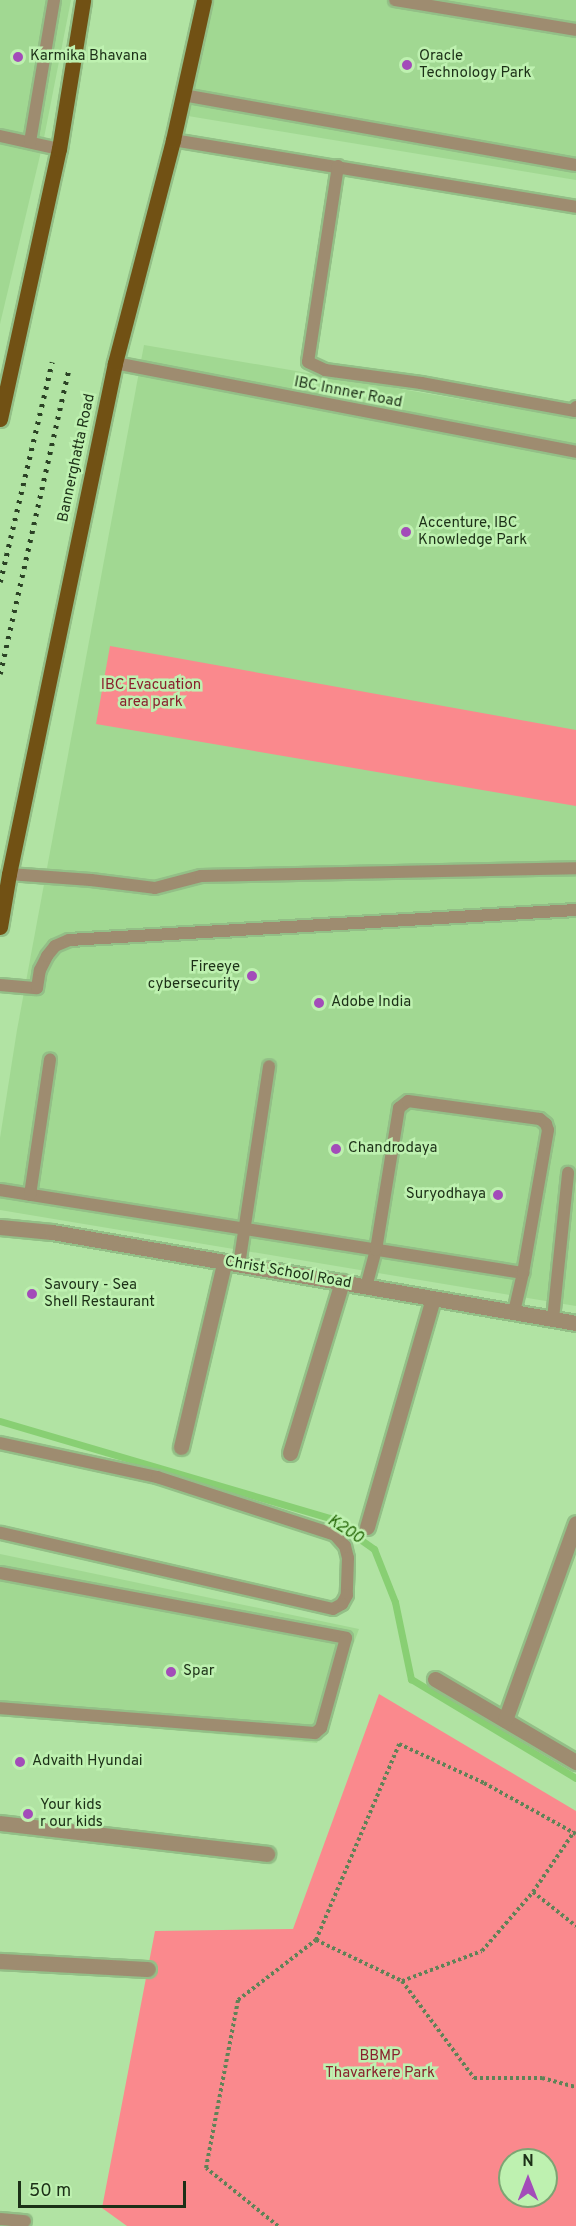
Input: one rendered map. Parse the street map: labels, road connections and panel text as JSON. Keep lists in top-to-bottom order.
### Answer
{
  "streets": {
    "main road": ["Bannerghatta Road"],
    "street": ["Christ School Road"],
    "lane": ["IBC Innner Road"]
  },
  "crossings": [
    ["IBC Innner Road", "Bannerghatta Road"]
  ],
  "water": ["K200"],
  "parks": ["IBC Evacuation area park", "BBMP Thavarkere Park"],
  "places": [
    "Karmika Bhavana",
    "Oracle Technology Park",
    "Accenture, IBC Knowledge Park",
    "Fireeye cybersecurity",
    "Adobe India",
    "Chandrodaya",
    "Suryodhaya",
    "Savoury - Sea Shell Restaurant",
    "Spar",
    "Advaith Hyundai",
    "Your kids r our kids"
  ],
  "scale_bar": "50 m",
  "north": "top"
}
